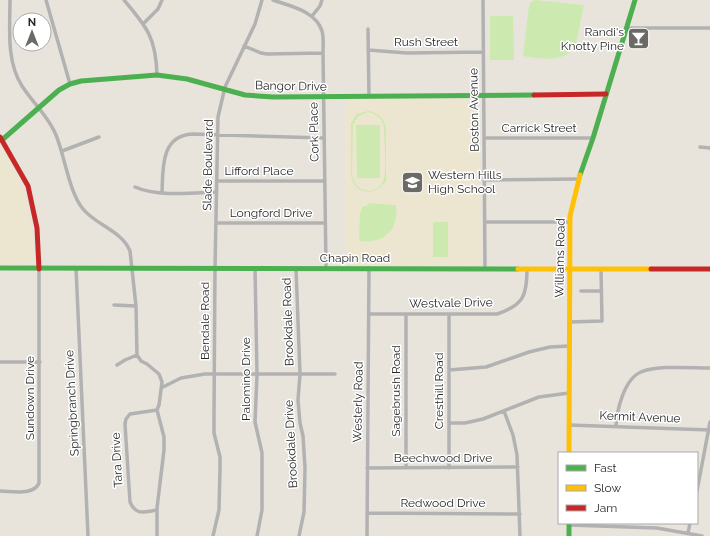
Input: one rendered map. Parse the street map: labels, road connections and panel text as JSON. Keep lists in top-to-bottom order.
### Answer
{
  "streets": {
    "street": [
      "Rush Street",
      "Bangor Drive",
      "Boston Avenue",
      "Carrick Street",
      "Cork Place",
      "Slade Boulevard",
      "Lifford Place",
      "Longford Drive",
      "Chapin Road",
      "Williams Road",
      "Westvale Drive",
      "Bendale Road",
      "Brookdale Road",
      "Palomino Drive",
      "Sagebrush Road",
      "Cresthill Road",
      "Sundown Drive",
      "Westerly Road",
      "Springbranch Drive",
      "Kermit Avenue",
      "Brookdale Drive",
      "Beechwood Drive",
      "Tara Drive",
      "Redwood Drive"
    ]
  },
  "crossings": [
    ["Rush Street", "Boston Avenue"],
    ["Bangor Drive", "Boston Avenue"],
    ["Bangor Drive", "Cork Place"],
    ["Bangor Drive", "Slade Boulevard"],
    ["Bangor Drive", "Williams Road"],
    ["Boston Avenue", "Carrick Street"],
    ["Boston Avenue", "Chapin Road"],
    ["Carrick Street", "Williams Road"],
    ["Cork Place", "Lifford Place"],
    ["Cork Place", "Longford Drive"],
    ["Cork Place", "Chapin Road"],
    ["Slade Boulevard", "Lifford Place"],
    ["Slade Boulevard", "Longford Drive"],
    ["Slade Boulevard", "Chapin Road"],
    ["Slade Boulevard", "Bendale Road"],
    ["Chapin Road", "Williams Road"],
    ["Chapin Road", "Westvale Drive"],
    ["Chapin Road", "Bendale Road"],
    ["Chapin Road", "Brookdale Road"],
    ["Chapin Road", "Palomino Drive"],
    ["Chapin Road", "Sundown Drive"],
    ["Chapin Road", "Westerly Road"],
    ["Chapin Road", "Springbranch Drive"],
    ["Williams Road", "Kermit Avenue"],
    ["Westvale Drive", "Sagebrush Road"],
    ["Westvale Drive", "Cresthill Road"],
    ["Westvale Drive", "Westerly Road"],
    ["Brookdale Road", "Brookdale Drive"],
    ["Sagebrush Road", "Beechwood Drive"],
    ["Cresthill Road", "Beechwood Drive"],
    ["Westerly Road", "Beechwood Drive"],
    ["Westerly Road", "Redwood Drive"]
  ],
  "places": {
    "bar": ["Randi's Knotty Pine"],
    "school or university": ["Western Hills High School"]
  },
  "legend": ["Fast", "Slow", "Jam"],
  "north": "top"
}
